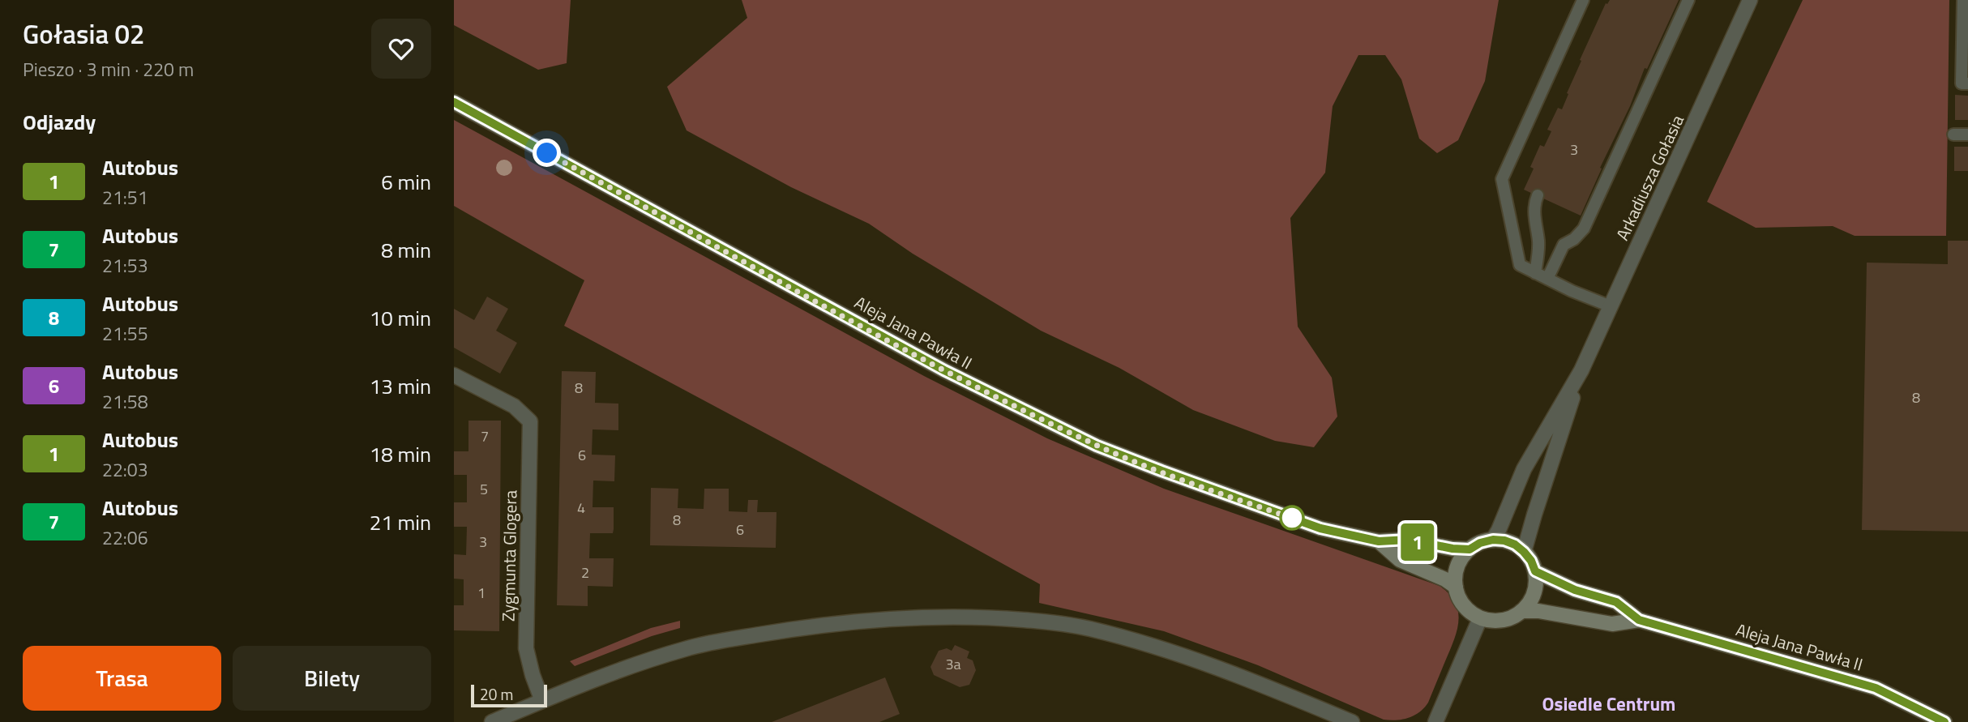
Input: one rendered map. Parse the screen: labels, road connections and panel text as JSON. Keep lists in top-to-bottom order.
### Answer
{
  "streets": {
    "street": ["Arkadiusza Gołasia", "Aleja Jana Pawła II", "Zygmunta Glogera"]
  },
  "crossings": [
    ["Arkadiusza Gołasia", "Aleja Jana Pawła II"]
  ],
  "districts": ["Osiedle Centrum"],
  "lines": ["bus line 1"],
  "house_numbers": [
    "3",
    "8",
    "8",
    "7",
    "6",
    "5",
    "4",
    "8",
    "6",
    "3",
    "2",
    "1",
    "3a"
  ],
  "scale_bar": "20 m",
  "page": {
    "heading": [
      ["Gołasia 02", "Pieszo · 3 min · 220 m"],
      "Odjazdy"
    ],
    "on_map": "1",
    "list": [
      {
        "mark": "1",
        "name": "Autobus",
        "note": "21:51",
        "value": "6 min"
      },
      {
        "mark": "7",
        "name": "Autobus",
        "note": "21:53",
        "value": "8 min"
      },
      {
        "mark": "8",
        "name": "Autobus",
        "note": "21:55",
        "value": "10 min"
      },
      {
        "mark": "6",
        "name": "Autobus",
        "note": "21:58",
        "value": "13 min"
      },
      {
        "mark": "1",
        "name": "Autobus",
        "note": "22:03",
        "value": "18 min"
      },
      {
        "mark": "7",
        "name": "Autobus",
        "note": "22:06",
        "value": "21 min"
      }
    ],
    "buttons": ["Trasa", "Bilety"],
    "scale": "20 m"
  }
}
